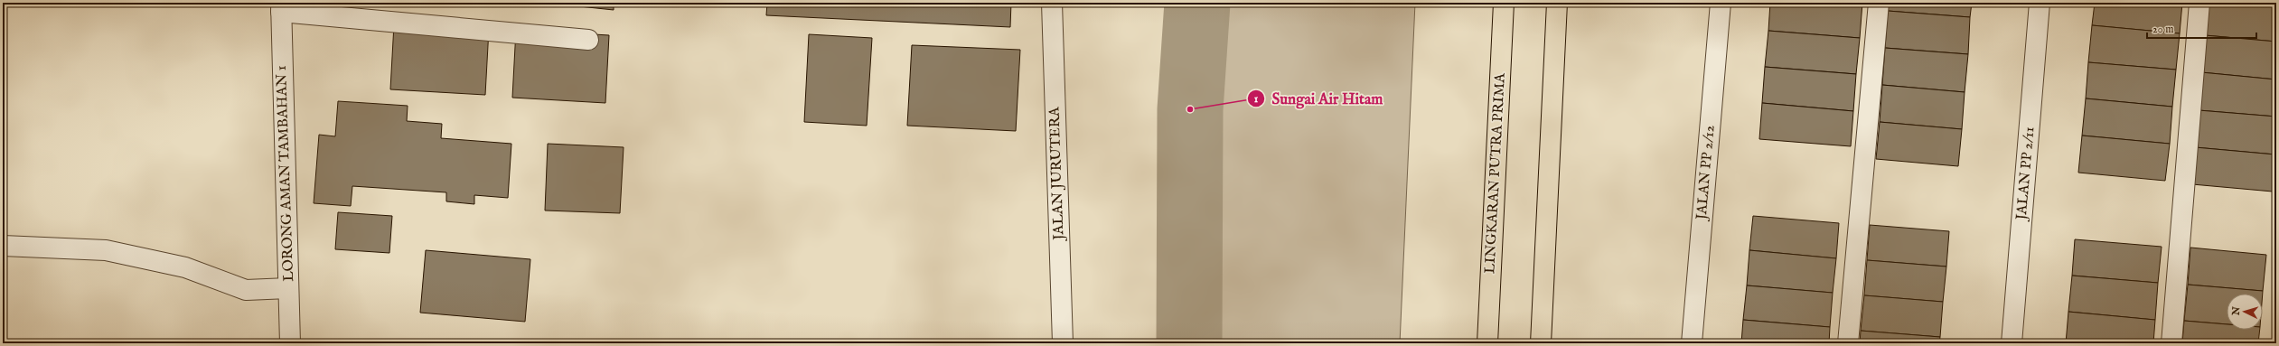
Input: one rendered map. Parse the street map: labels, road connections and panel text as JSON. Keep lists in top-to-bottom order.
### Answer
{
  "streets": {
    "main road": ["LINGKARAN PUTRA PRIMA"],
    "street": [
      "JALAN PP 2/12",
      "LORONG AMAN TAMBAHAN 1",
      "JALAN JURUTERA",
      "JALAN PP 2/11"
    ]
  },
  "places": ["Sungai Air Hitam"],
  "scale_bar": "20 m",
  "north": "left"
}
